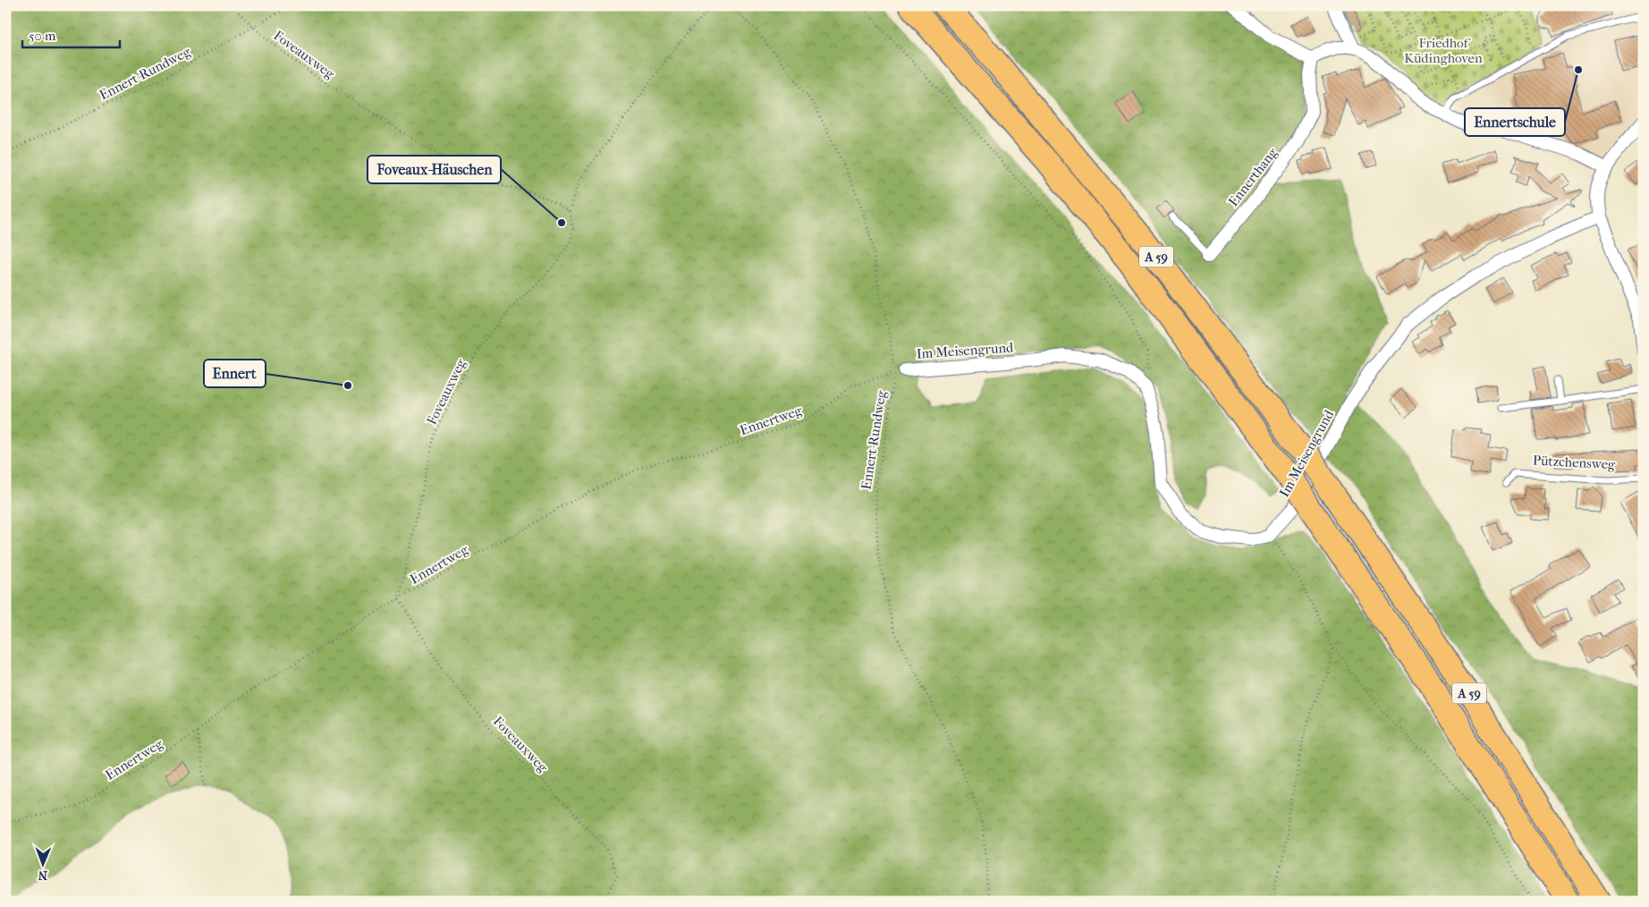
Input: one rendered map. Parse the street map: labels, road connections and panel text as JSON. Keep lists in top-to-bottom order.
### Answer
{
  "streets": {
    "highway": ["A 59"],
    "street": ["Ennerthang", "Im Meisengrund"],
    "lane": ["Pützchensweg"],
    "path": ["Foveauxweg", "Ennert-Rundweg", "Ennertweg"]
  },
  "crossings": [
    ["Foveauxweg", "Ennert-Rundweg"],
    ["Foveauxweg", "Ennertweg"],
    ["Ennert-Rundweg", "Im Meisengrund"],
    ["Ennert-Rundweg", "Ennertweg"],
    ["Im Meisengrund", "Ennertweg"]
  ],
  "parks": ["Friedhof Küdinghoven"],
  "places": ["Ennertschule", "Foveaux-Häuschen", "Ennert"],
  "scale_bar": "50 m",
  "north": "bottom"
}
